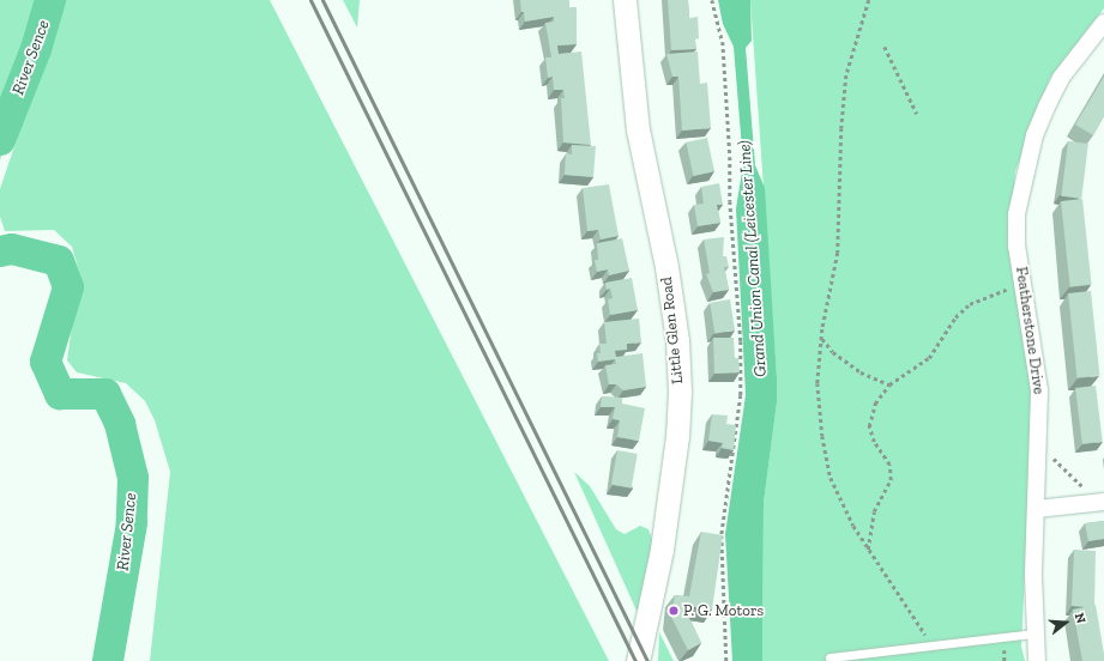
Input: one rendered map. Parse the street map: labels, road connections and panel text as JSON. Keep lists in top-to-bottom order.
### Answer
{
  "streets": {
    "main road": ["Little Glen Road"],
    "street": ["Featherstone Drive"]
  },
  "water": ["River Sence", "Grand Union Canal (Leicester Line)"],
  "places": ["P. G. Motors"],
  "north": "right"
}
